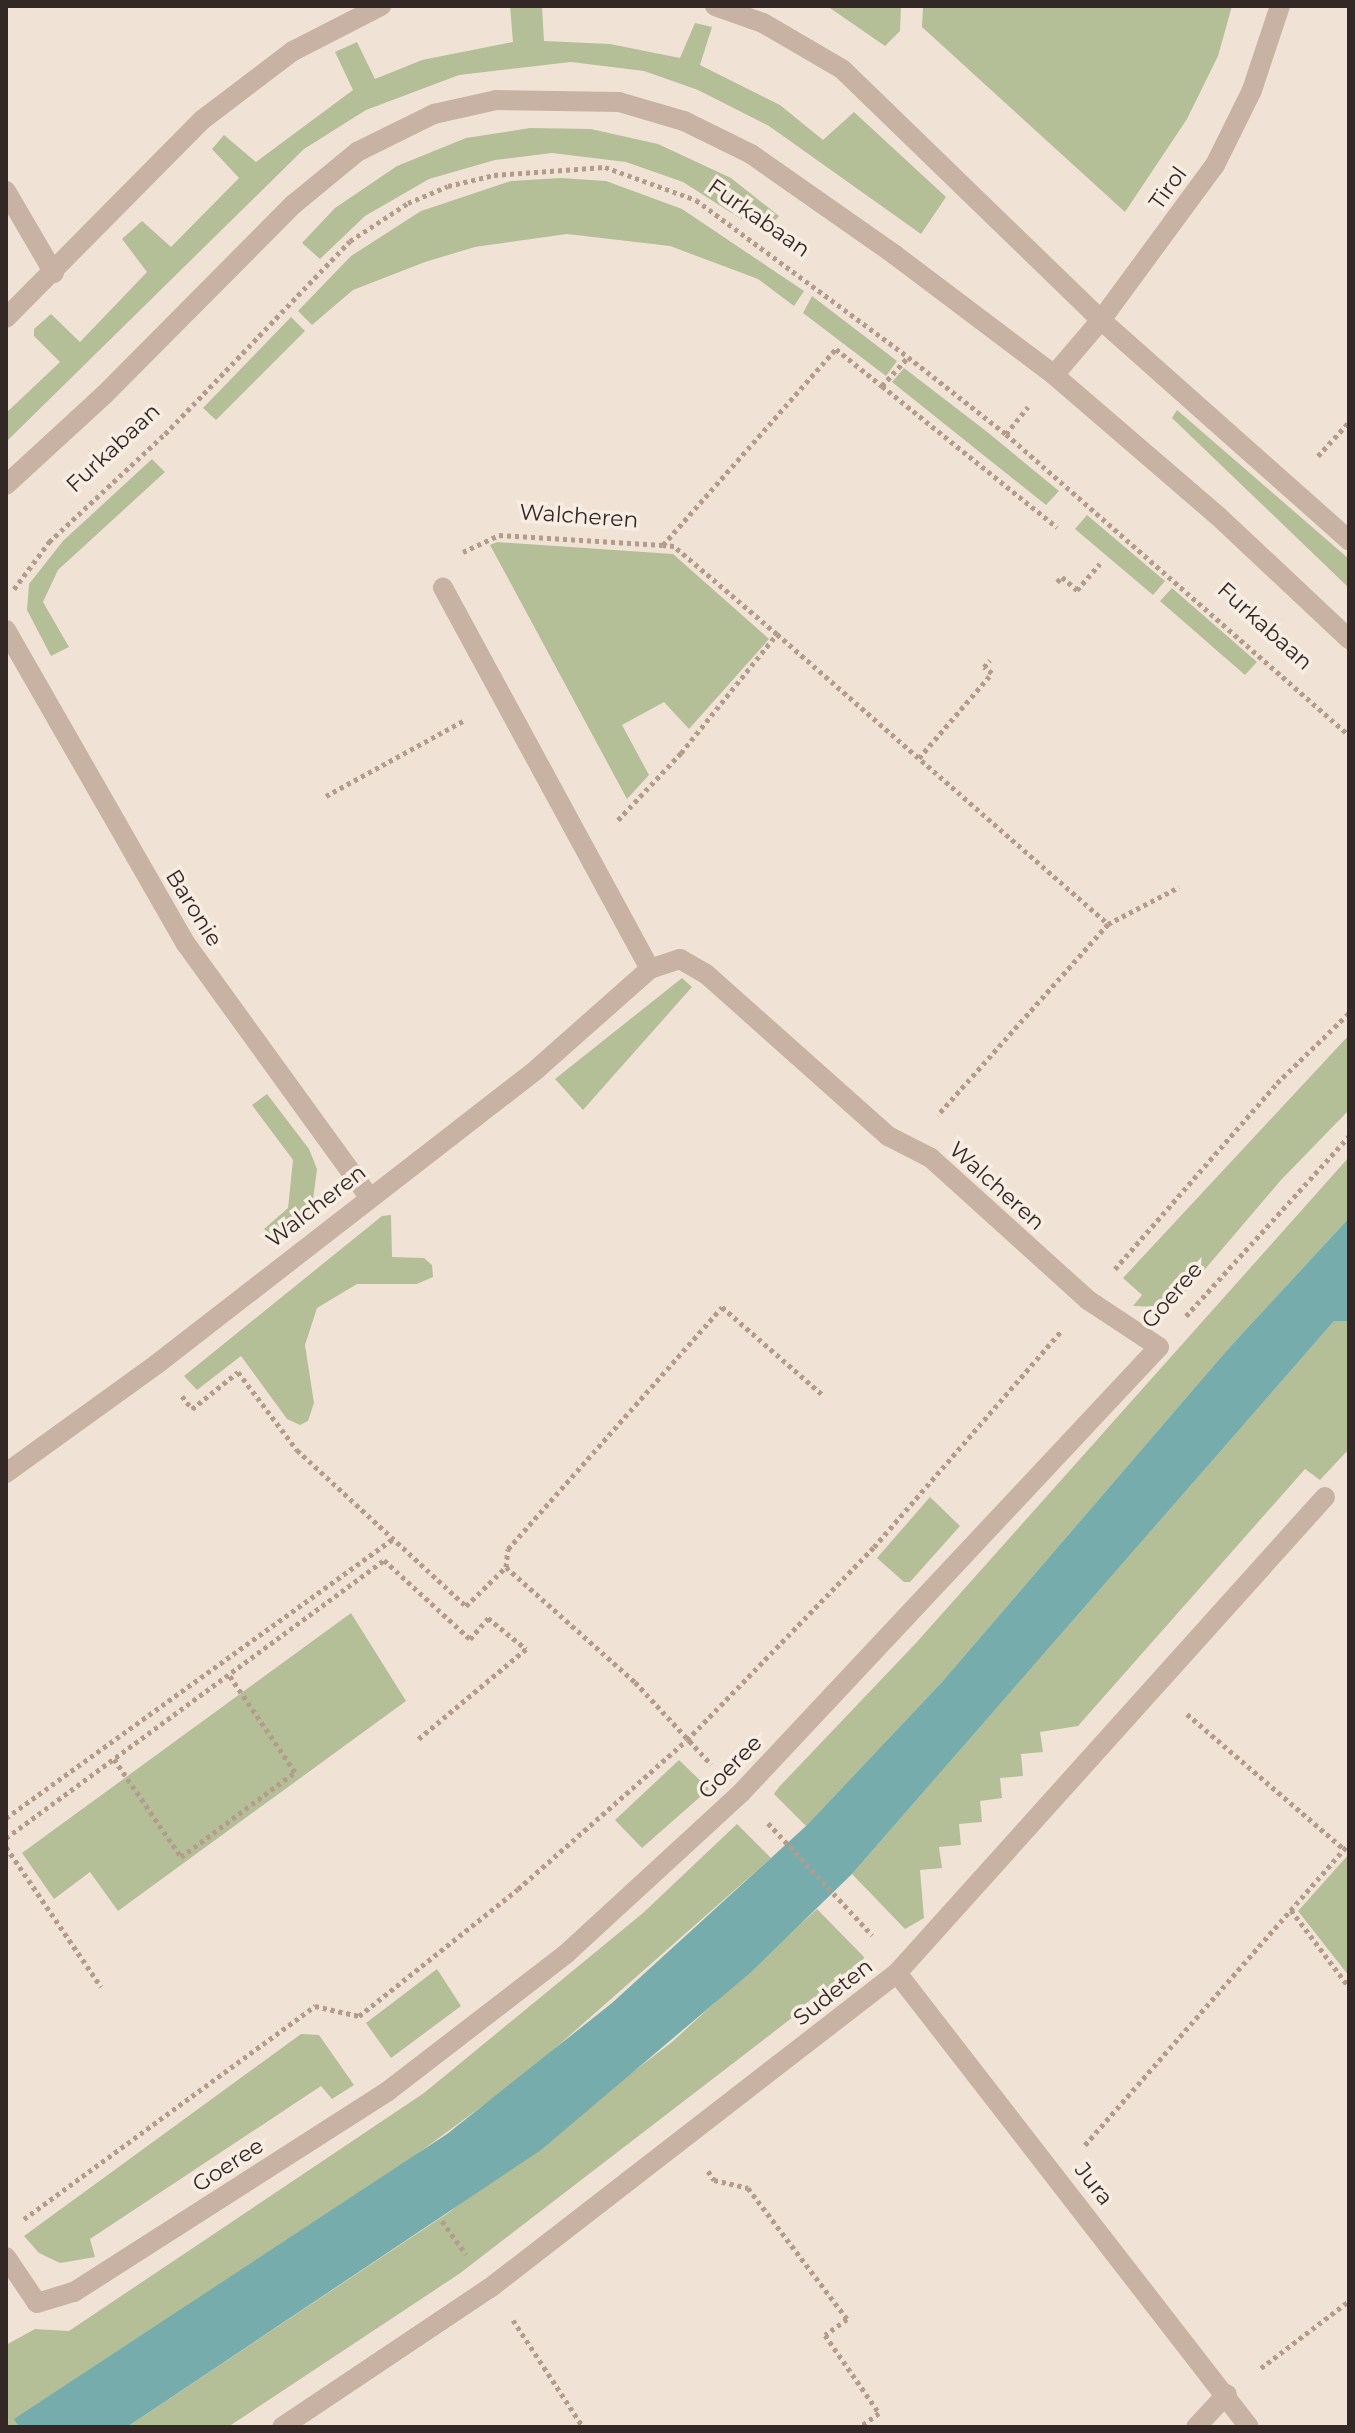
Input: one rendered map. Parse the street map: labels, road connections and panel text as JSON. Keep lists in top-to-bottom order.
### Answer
{
  "streets": {
    "street": [
      "Tirol",
      "Furkabaan",
      "Walcheren",
      "Baronie",
      "Goeree",
      "Sudeten",
      "Jura"
    ]
  },
  "crossings": [
    ["Tirol", "Furkabaan"],
    ["Walcheren", "Baronie"],
    ["Walcheren", "Goeree"],
    ["Sudeten", "Jura"]
  ]
}
